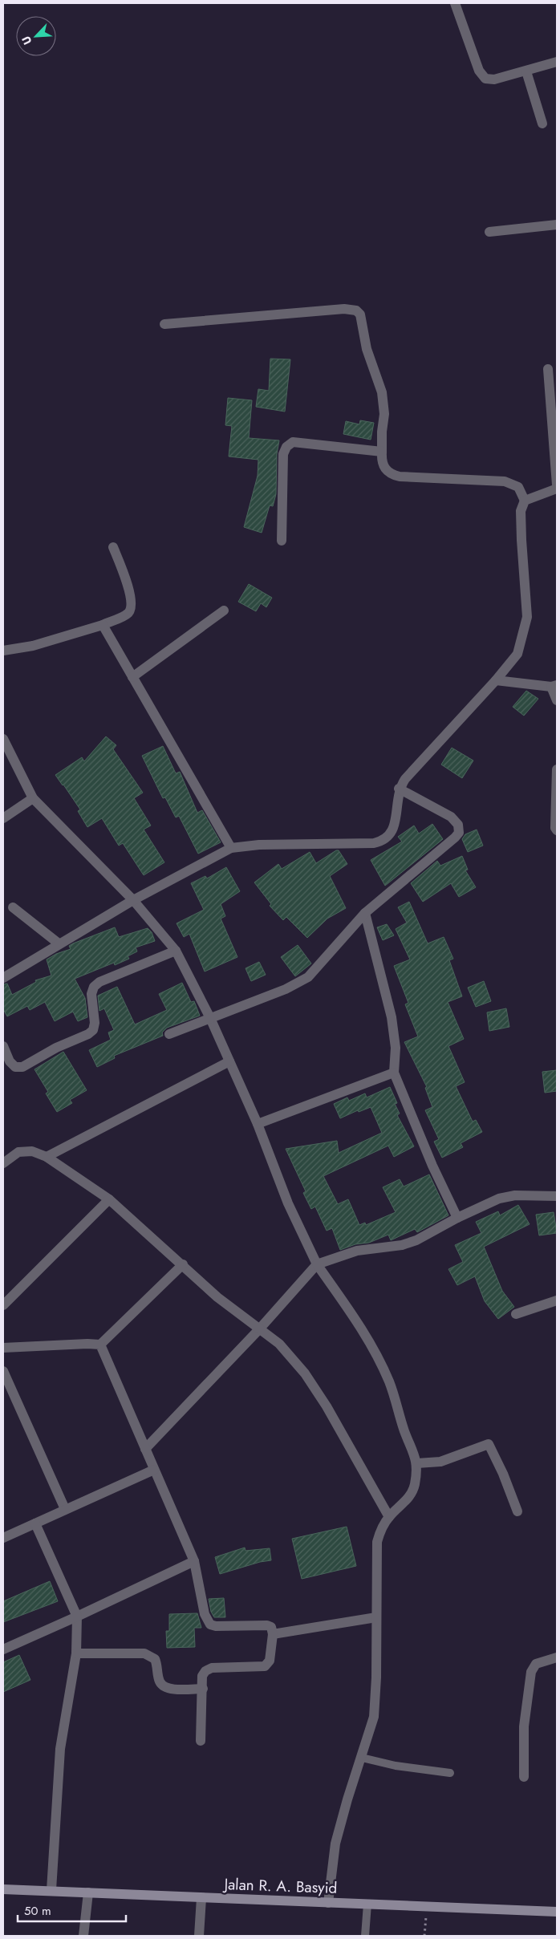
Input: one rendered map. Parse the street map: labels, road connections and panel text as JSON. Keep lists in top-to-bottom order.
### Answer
{
  "streets": {
    "main road": ["Jalan R. A. Basyid"]
  },
  "scale_bar": "50 m",
  "north": "bottom left"
}
